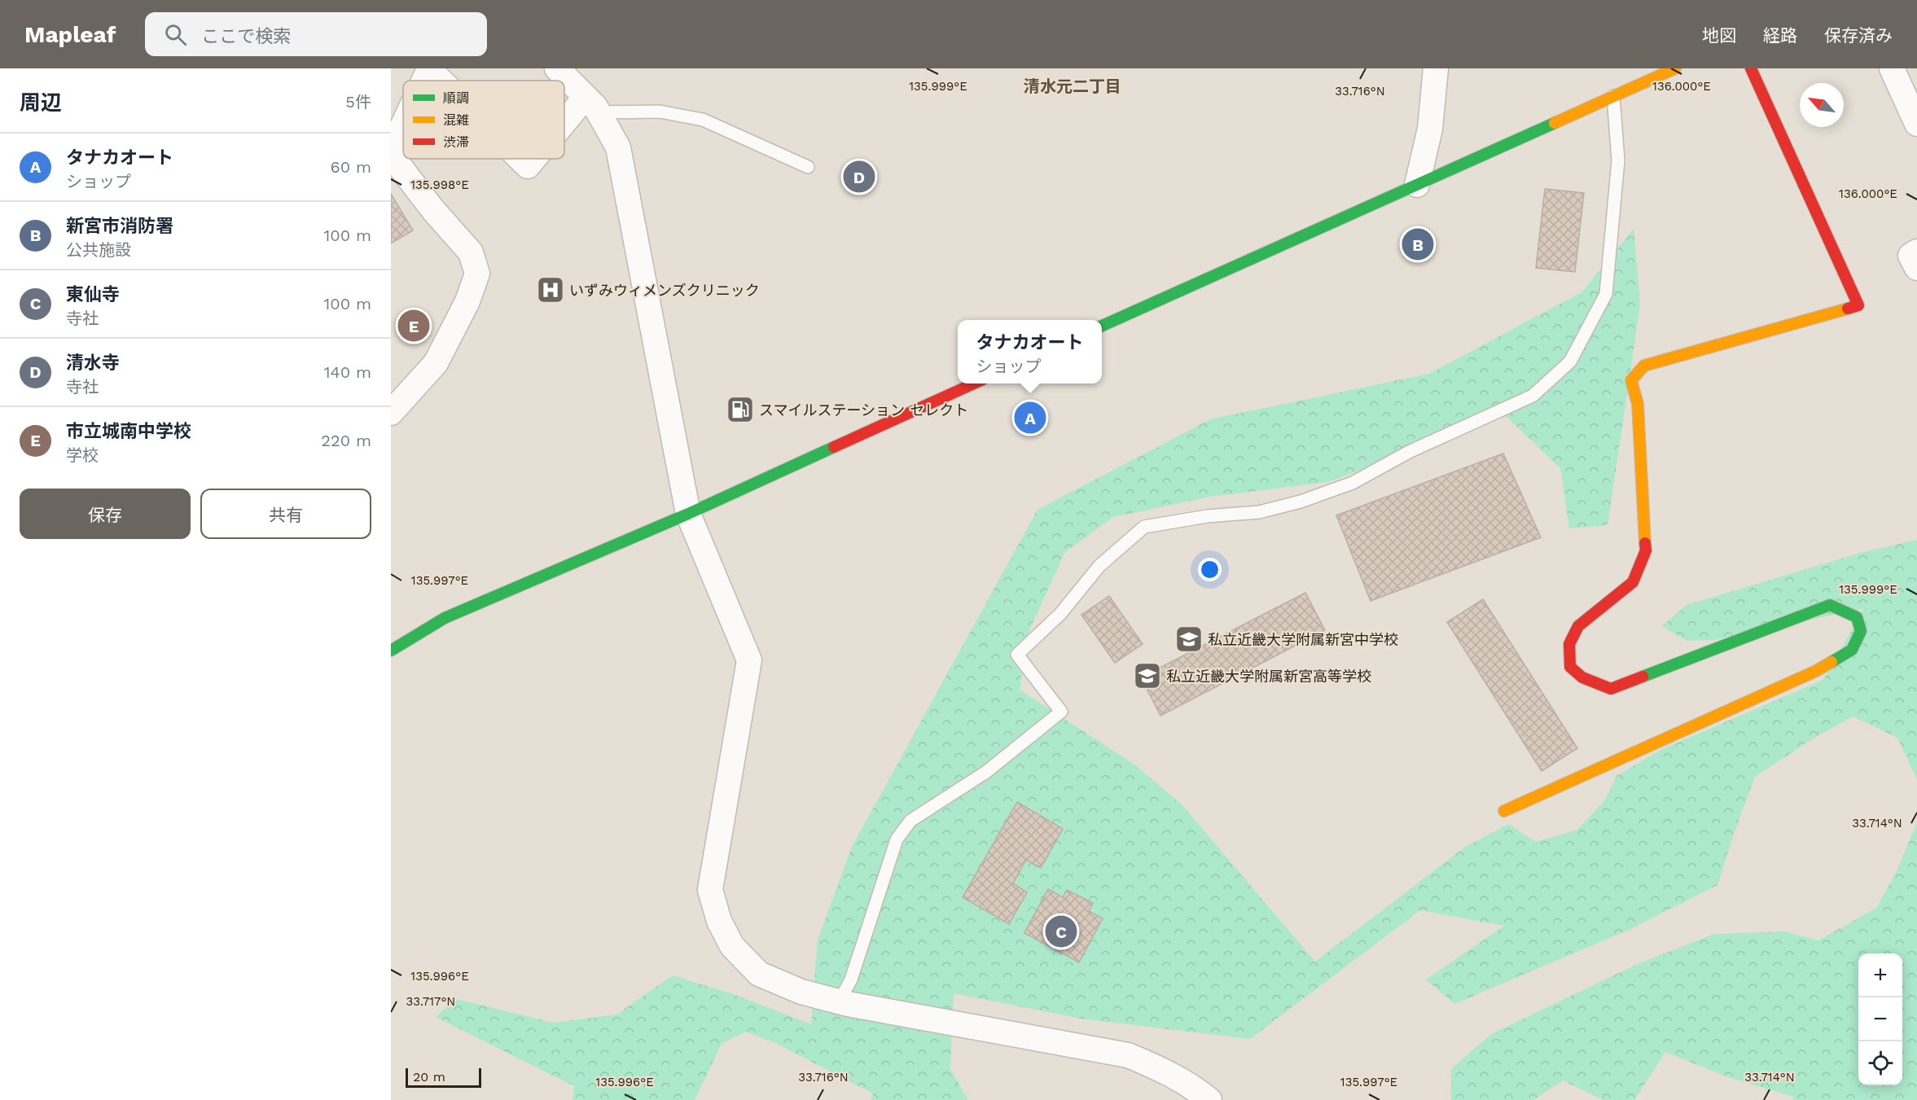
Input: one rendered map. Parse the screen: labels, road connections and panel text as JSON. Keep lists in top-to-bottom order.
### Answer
{
  "districts": ["清水元二丁目"],
  "places": {
    "hospital": ["いずみウィメンズクリニック"],
    "fuel station": ["スマイルステーション セレクト"],
    "school or university": ["私立近畿大学附属新宮中学校", "私立近畿大学附属新宮高等学校"]
  },
  "legend": ["順調", "混雑", "渋滞"],
  "scale_bar": "20 m",
  "north": "top left",
  "page": {
    "header": "Mapleaf",
    "search": "ここで検索",
    "nav": ["地図", "経路", "保存済み"],
    "heading": ["周辺", "5件"],
    "list": [
      {
        "mark": "A",
        "name": "タナカオート",
        "note": "ショップ",
        "value": "60 m"
      },
      {
        "mark": "B",
        "name": "新宮市消防署",
        "note": "公共施設",
        "value": "100 m"
      },
      {
        "mark": "C",
        "name": "東仙寺",
        "note": "寺社",
        "value": "100 m"
      },
      {
        "mark": "D",
        "name": "清水寺",
        "note": "寺社",
        "value": "140 m"
      },
      {
        "mark": "E",
        "name": "市立城南中学校",
        "note": "学校",
        "value": "220 m"
      }
    ],
    "pins": [
      "D",
      "B",
      "E",
      "A",
      "C"
    ],
    "popup": ["タナカオート", "ショップ"],
    "buttons": ["保存", "共有"],
    "map_buttons": ["+", "−"],
    "scale": "20 m"
  },
  "coordinates": [
    "135.999°E",
    "136.000°E",
    "33.716°N",
    "135.998°E",
    "135.997°E",
    "33.714°N",
    "135.996°E",
    "33.717°N"
  ]
}
